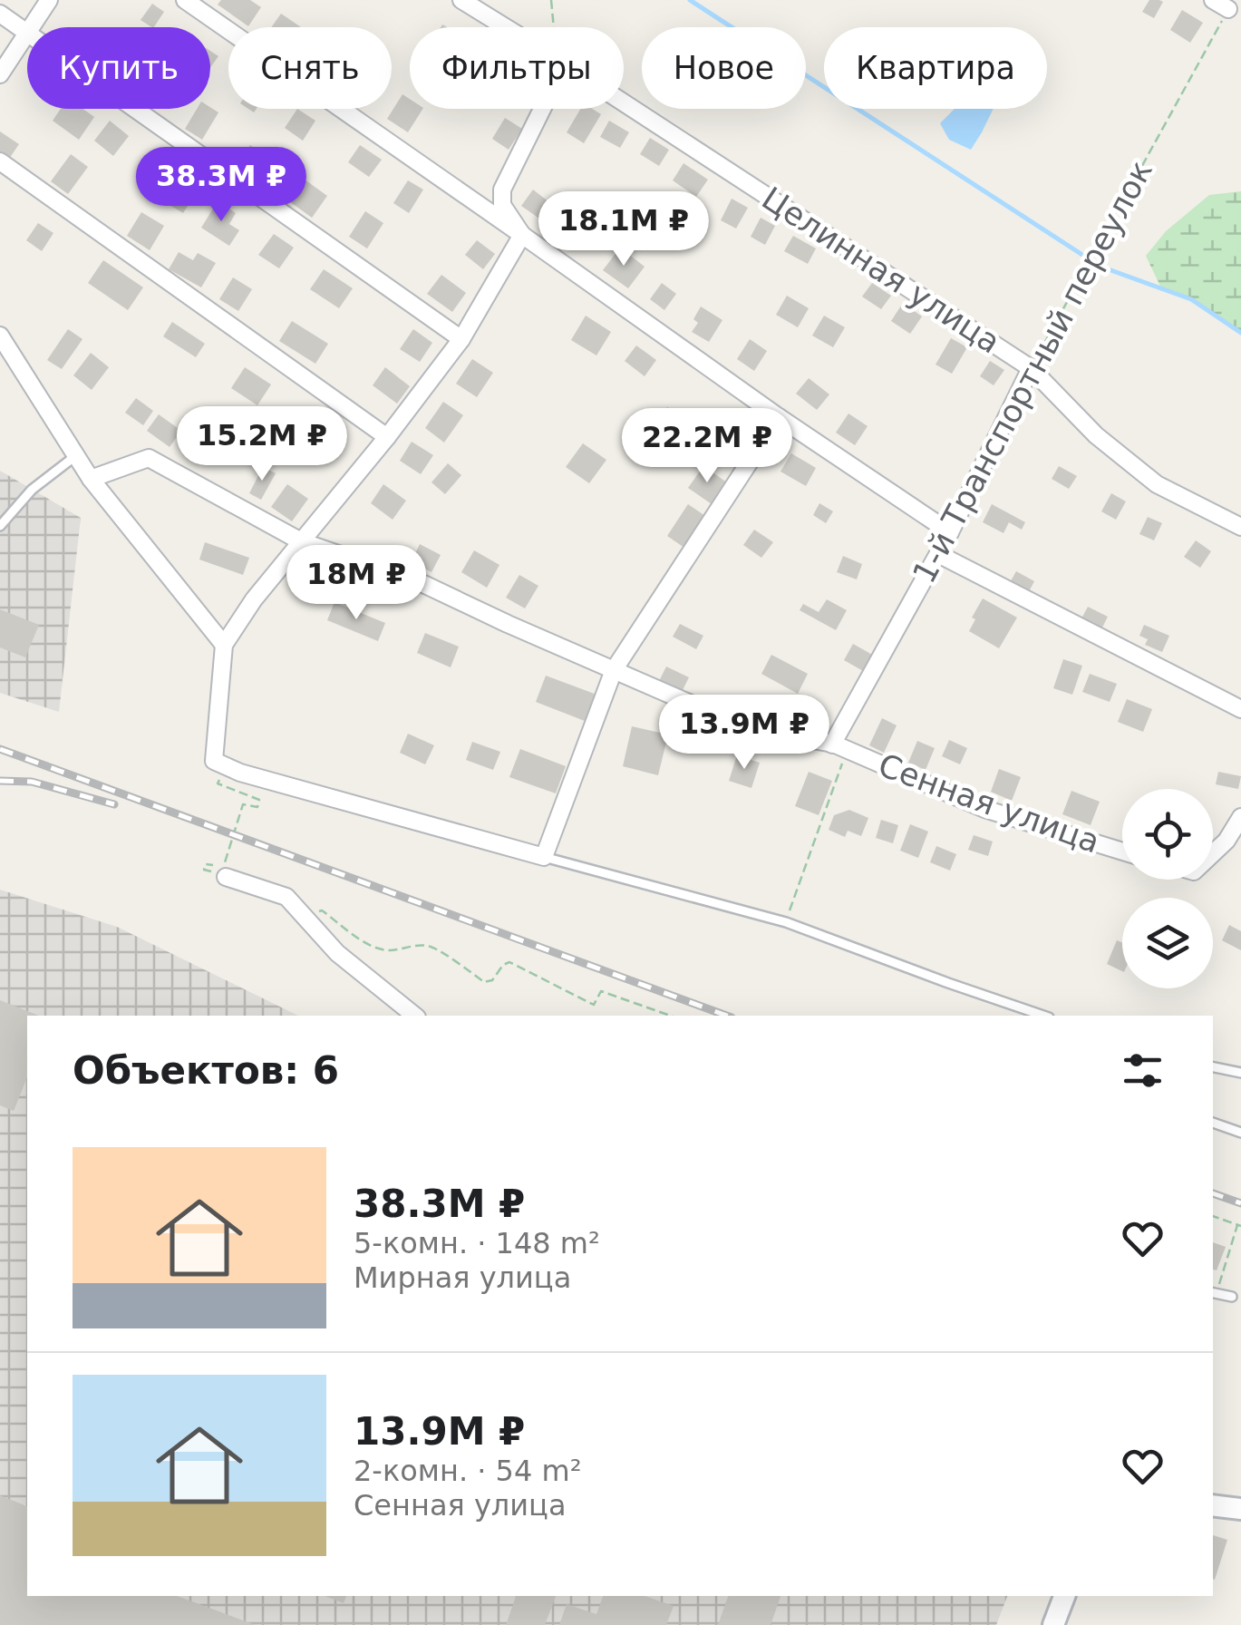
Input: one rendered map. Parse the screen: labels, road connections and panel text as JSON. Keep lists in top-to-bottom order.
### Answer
{
  "streets": {
    "street": ["Целинная улица", "1-й Транспортный переулок", "Сенная улица"]
  },
  "crossings": [
    ["Целинная улица", "1-й Транспортный переулок"],
    ["1-й Транспортный переулок", "Сенная улица"]
  ],
  "page": {
    "chip": [
      "Купить",
      "Снять",
      "Фильтры",
      "Новое",
      "Квартира"
    ],
    "price": [
      "38.3M ₽",
      "18.1M ₽",
      "15.2M ₽",
      "22.2M ₽",
      "18M ₽",
      "13.9M ₽"
    ],
    "heading": "Объектов: 6",
    "list": [
      {
        "name": "38.3M ₽",
        "note": "5-комн. · 148 m² · Мирная улица"
      },
      {
        "name": "13.9M ₽",
        "note": "2-комн. · 54 m² · Сенная улица"
      }
    ]
  }
}
